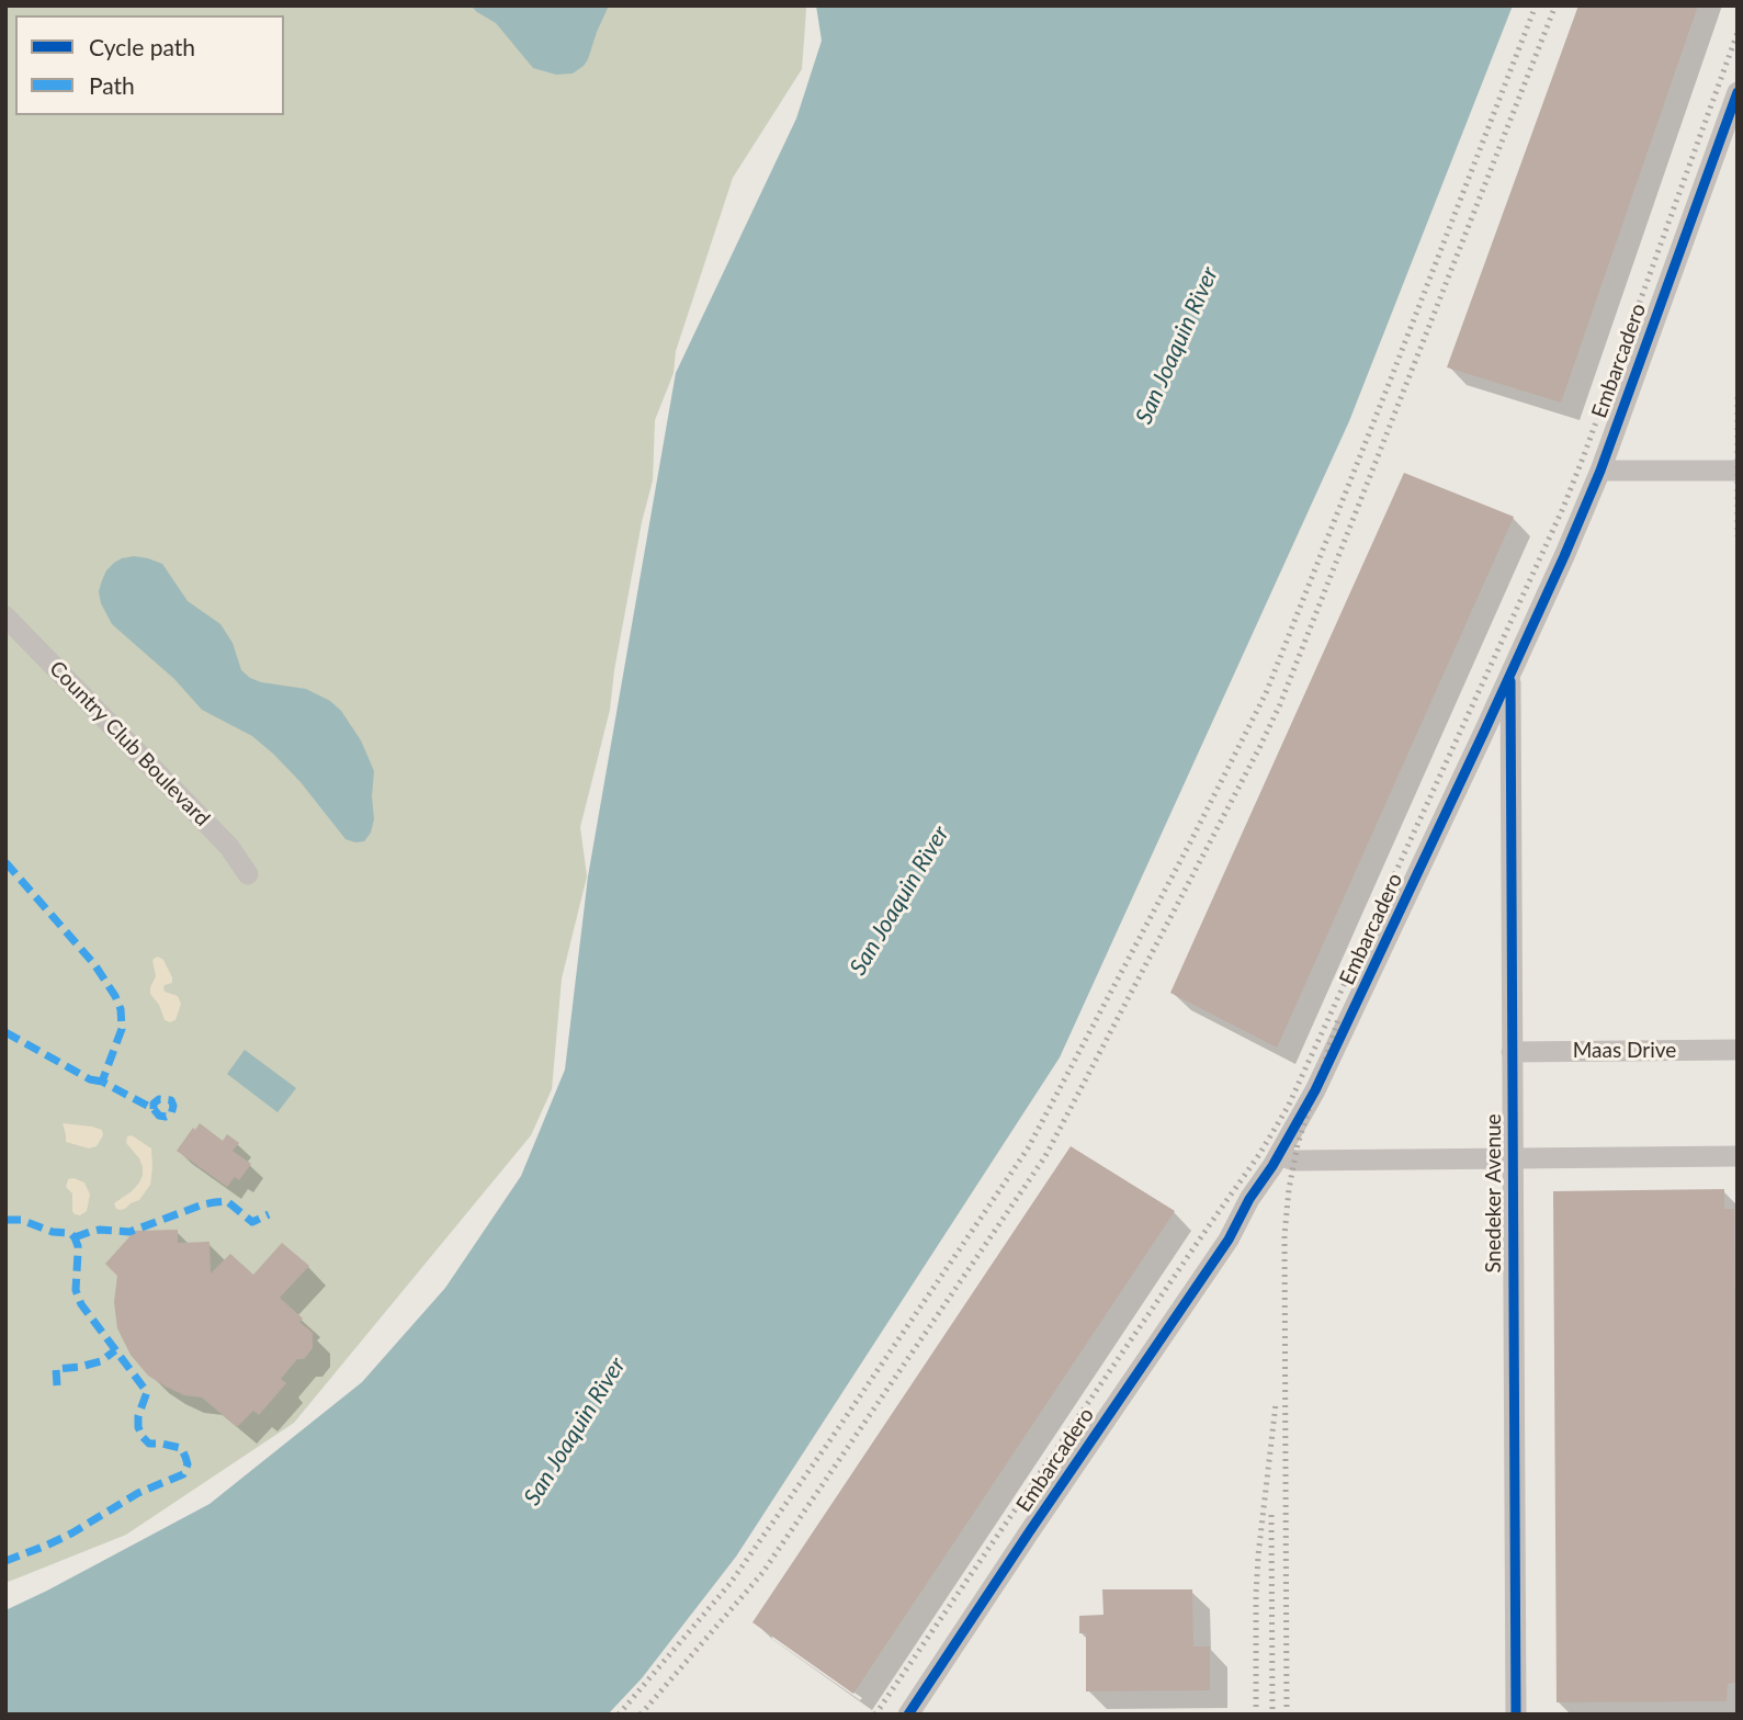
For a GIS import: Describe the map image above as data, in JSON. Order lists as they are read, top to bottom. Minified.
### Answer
{"streets":{"street":["Embarcadero","Country Club Boulevard","Maas Drive","Snedeker Avenue"]},"crossings":[["Embarcadero","Snedeker Avenue"],["Maas Drive","Snedeker Avenue"]],"water":["San Joaquin River"],"legend":["Cycle path","Path"]}
